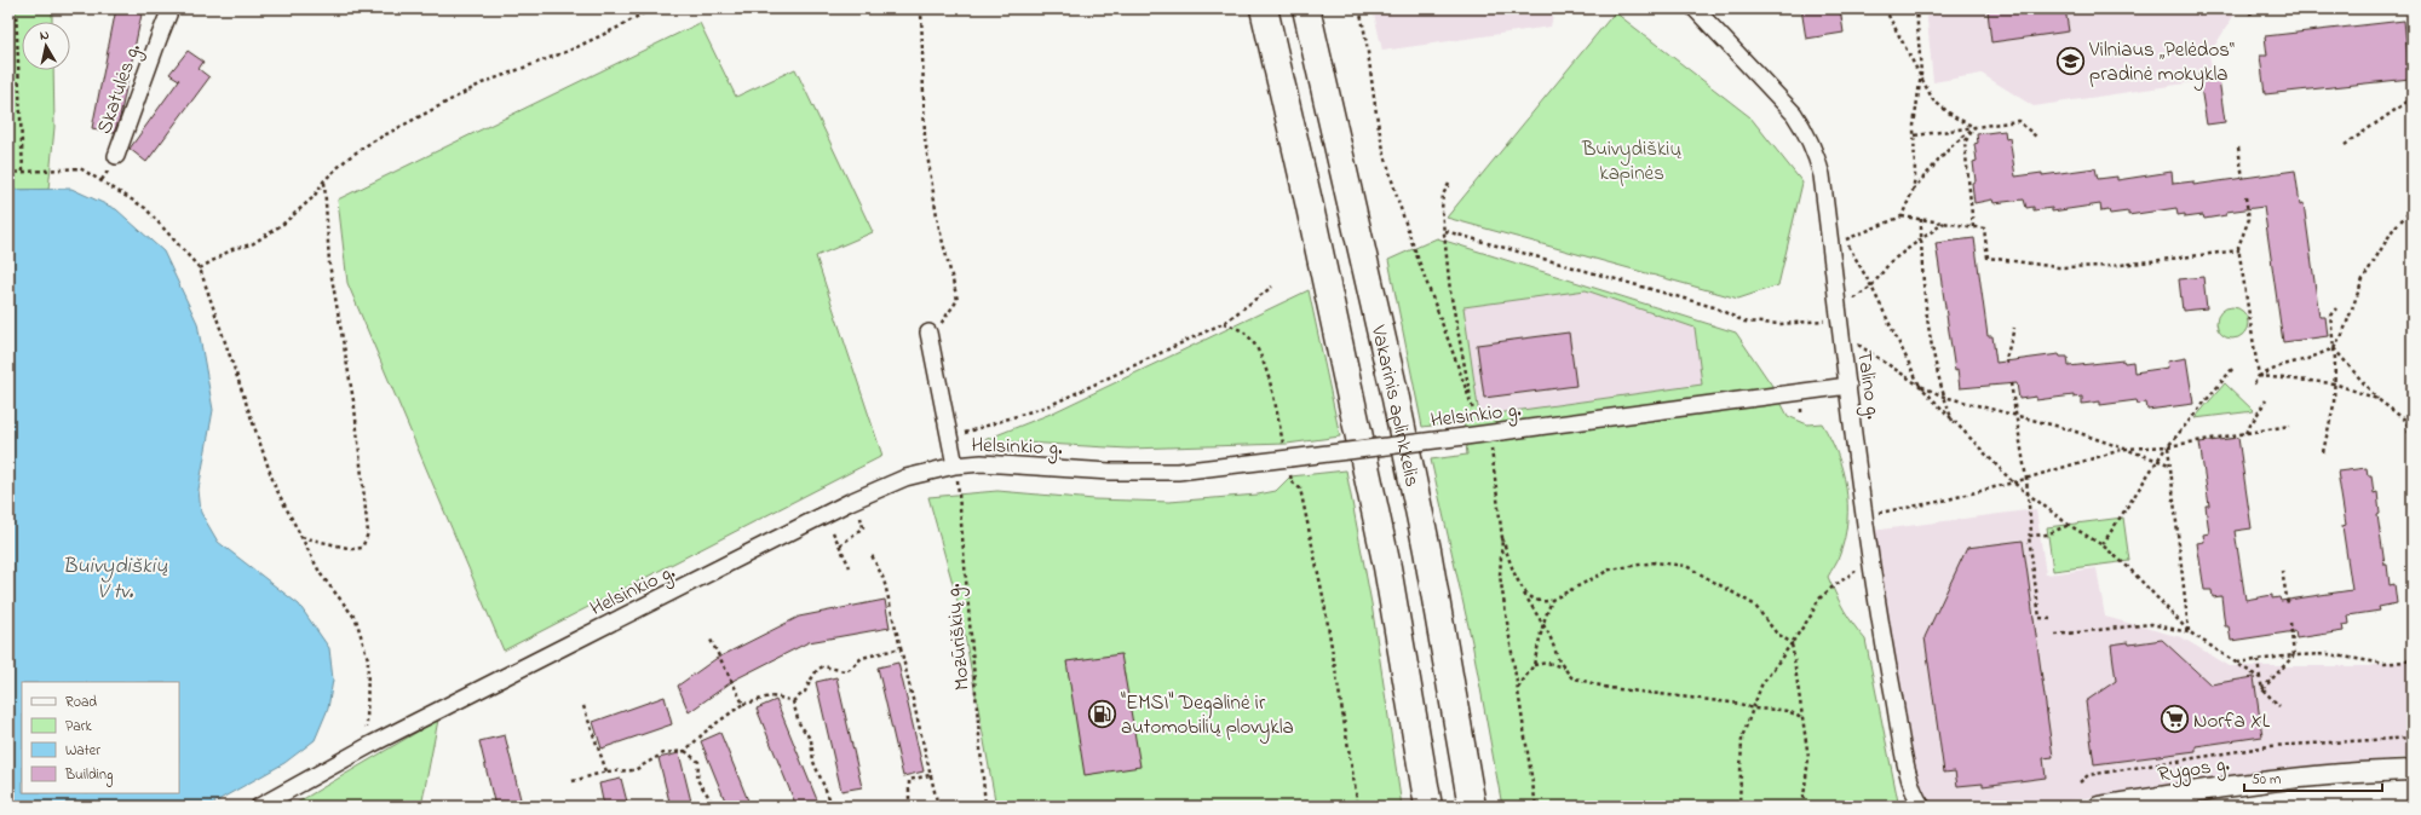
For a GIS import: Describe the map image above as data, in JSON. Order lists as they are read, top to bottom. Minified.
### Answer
{"streets":{"highway":["Vakarinis aplinkkelis"],"street":["Skatulės g.","Talino g.","Helsinkio g.","Rygos g."],"path":["Mozūriškių g."]},"crossings":[["Talino g.","Helsinkio g."],["Helsinkio g.","Mozūriškių g."]],"water":["Buivydiškių V tv."],"parks":["Buivydiškių kapinės"],"places":{"school or university":["Vilniaus „Pelėdos“ pradinė mokykla"],"fuel station":["\"EMSI\" Degalinė ir automobilių plovykla"],"supermarket":["Norfa XL"]},"legend":["Road","Park","Water","Building"],"scale_bar":"50 m","north":"top"}
